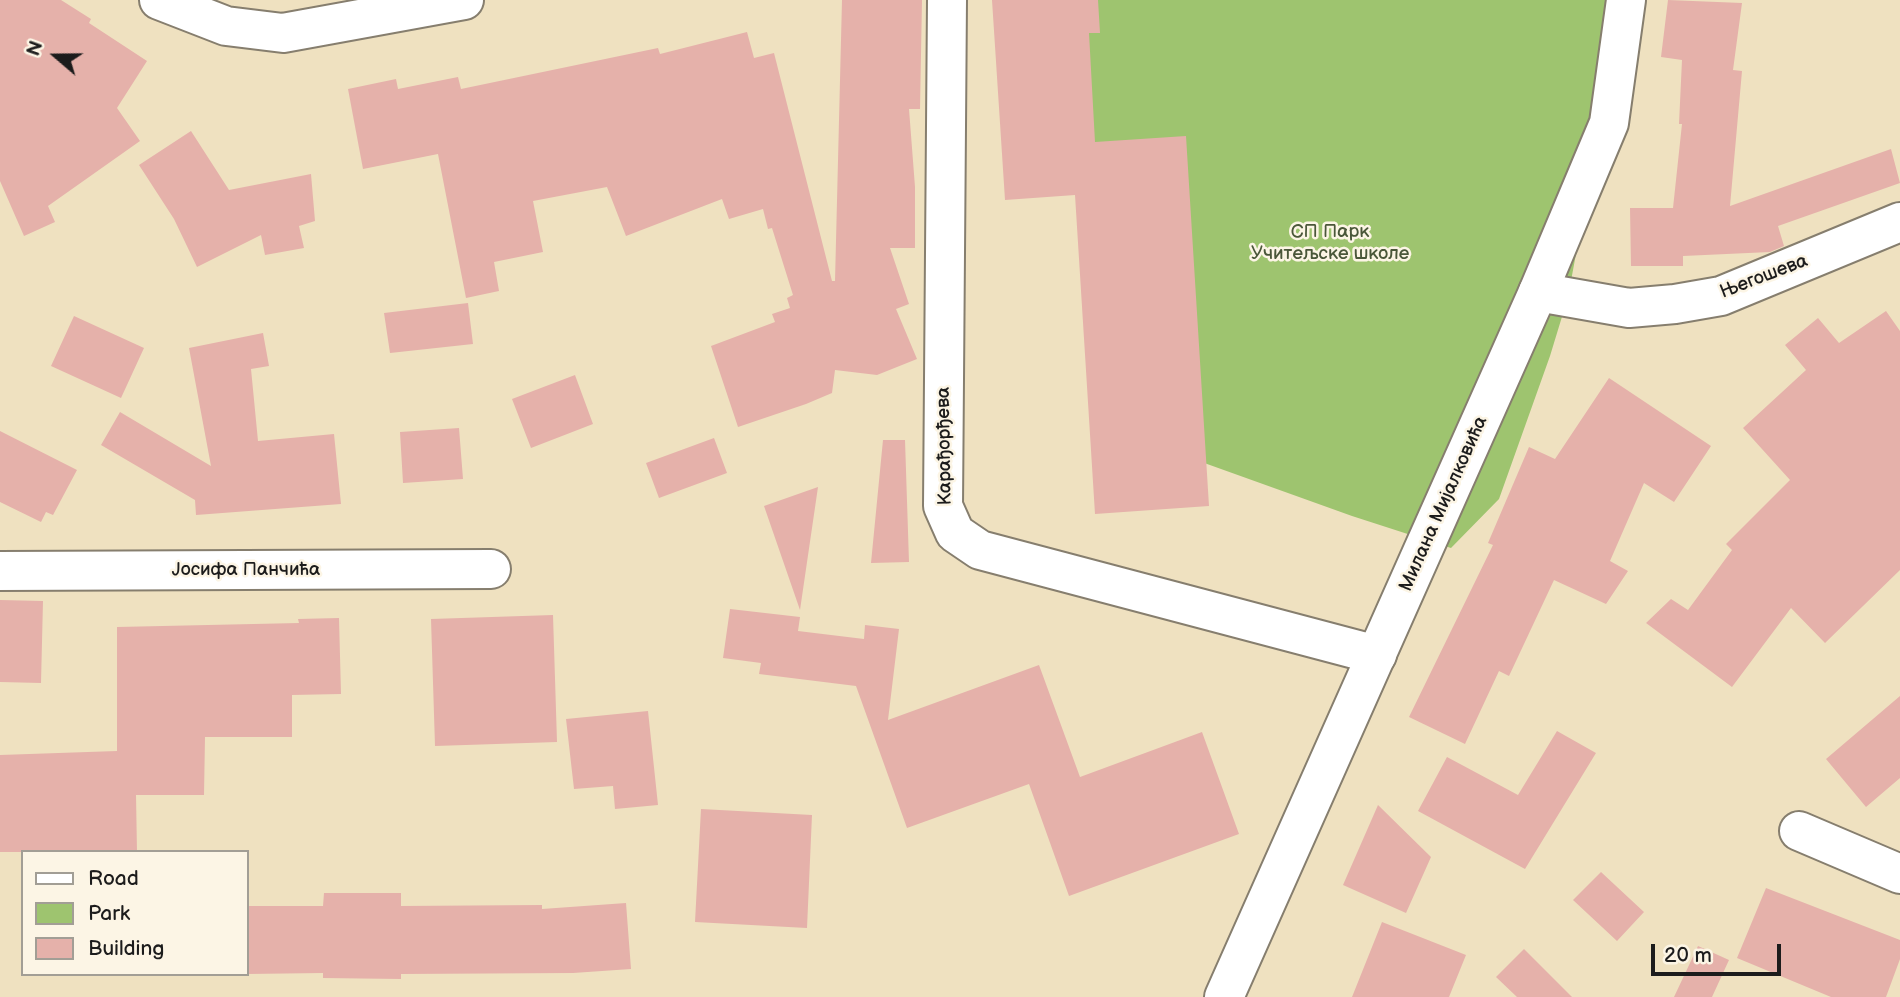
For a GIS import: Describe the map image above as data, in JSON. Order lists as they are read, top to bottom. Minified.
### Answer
{"streets":{"street":["Његошева","Карађорђева","Милана Мијалковића","Јосифа Панчића"]},"crossings":[["Његошева","Милана Мијалковића"],["Карађорђева","Милана Мијалковића"]],"parks":["СП Парк Учитељске школе"],"legend":["Road","Park","Building"],"scale_bar":"20 m","north":"left"}
